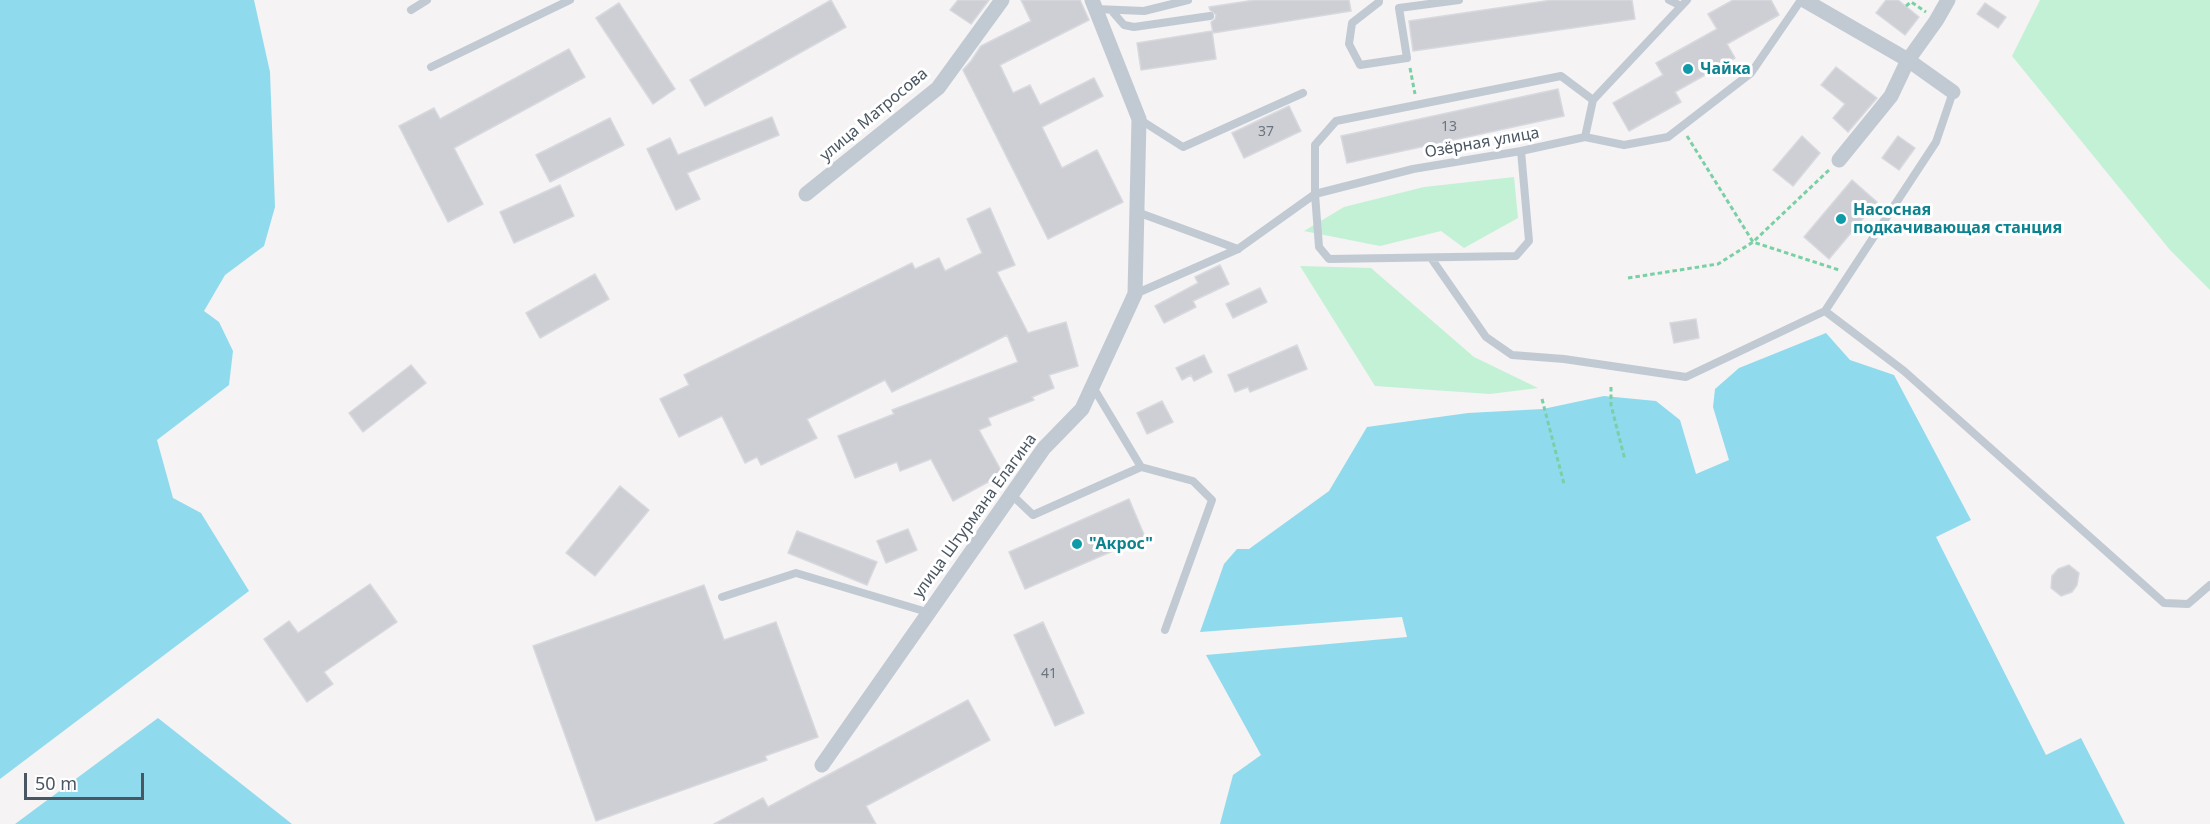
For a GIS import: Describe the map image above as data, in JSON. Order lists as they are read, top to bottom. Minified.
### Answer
{"streets":{"street":["улица Матросова","улица Штурмана Елагина"],"lane":["Озёрная улица"]},"crossings":[["Озёрная улица","улица Штурмана Елагина"]],"places":["Чайка","Насосная подкачивающая станция","\"Акрос\""],"house_numbers":["13","37","41"],"scale_bar":"50 m"}
